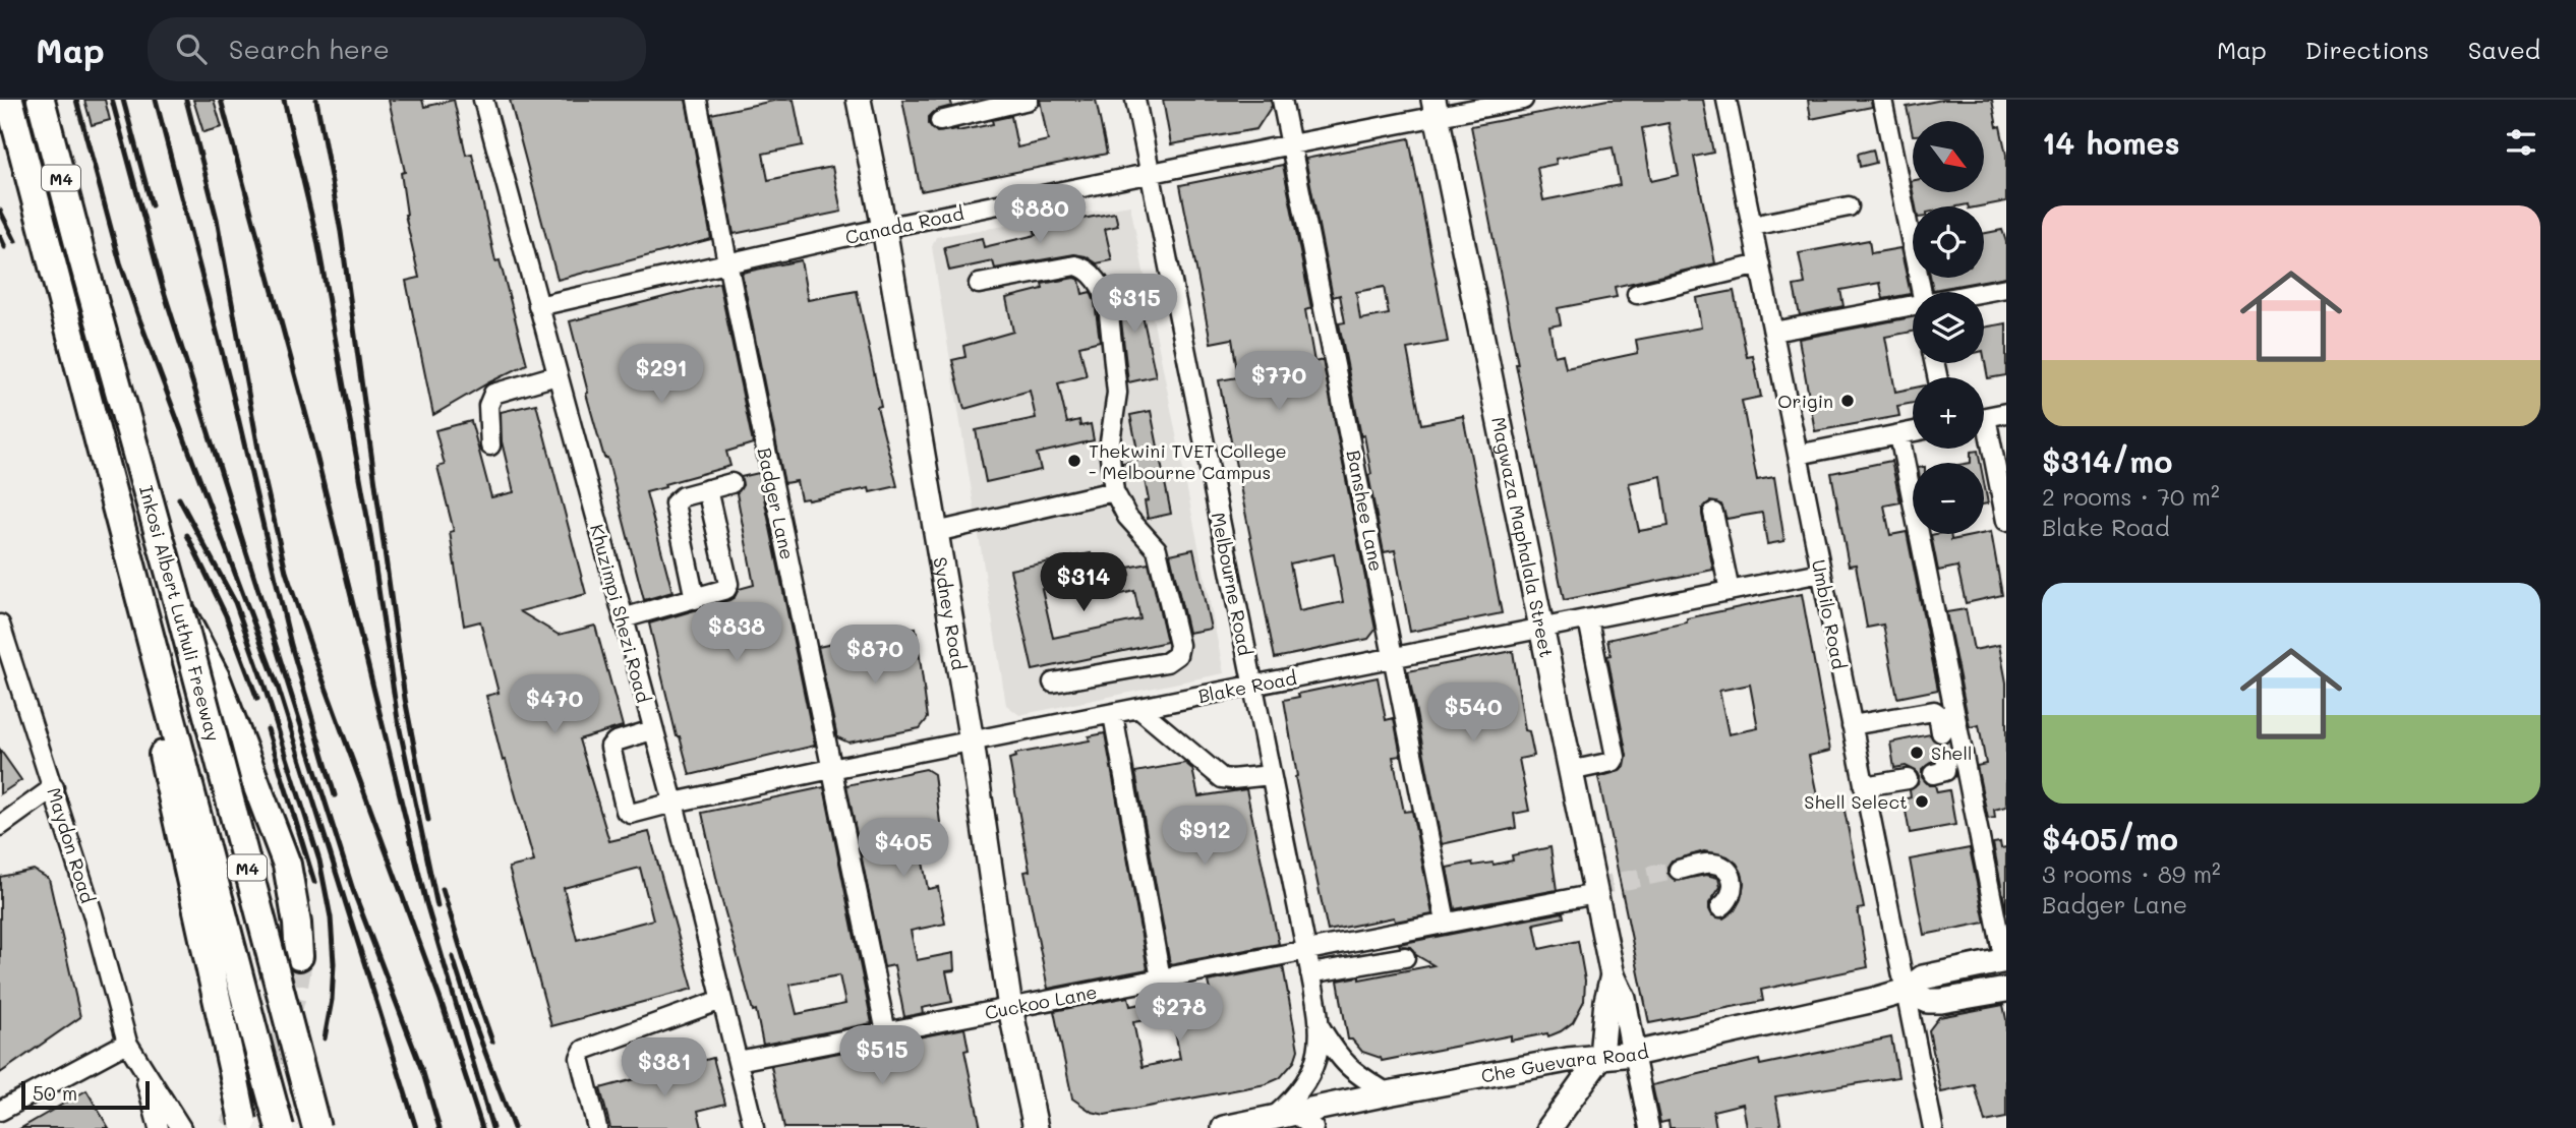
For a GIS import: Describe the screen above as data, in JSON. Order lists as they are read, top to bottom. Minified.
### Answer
{"streets":{"highway":["M4","Inkosi Albert Luthuli Freeway"],"main road":["Magwaza Maphalala Street","Sydney Road","Che Guevara Road"],"street":["Canada Road","Badger Lane","Banshee Lane","Melbourne Road","Khuzimpi Shezi Road","Umbilo Road","Blake Road","Maydon Road","Cuckoo Lane"]},"crossings":[["Canada Road","Badger Lane"],["Canada Road","Banshee Lane"],["Canada Road","Magwaza Maphalala Street"],["Canada Road","Melbourne Road"],["Canada Road","Khuzimpi Shezi Road"],["Canada Road","Sydney Road"],["Badger Lane","Blake Road"],["Badger Lane","Cuckoo Lane"],["Banshee Lane","Blake Road"],["Banshee Lane","Cuckoo Lane"],["Magwaza Maphalala Street","Blake Road"],["Magwaza Maphalala Street","Cuckoo Lane"],["Magwaza Maphalala Street","Che Guevara Road"],["Melbourne Road","Blake Road"],["Melbourne Road","Cuckoo Lane"],["Melbourne Road","Che Guevara Road"],["Khuzimpi Shezi Road","Blake Road"],["Khuzimpi Shezi Road","Cuckoo Lane"],["Sydney Road","Blake Road"],["Sydney Road","Cuckoo Lane"],["Umbilo Road","Blake Road"],["Umbilo Road","Che Guevara Road"]],"places":["Origin","Thekwini TVET College - Melbourne Campus","Shell","Shell Select"],"scale_bar":"50 m","north":"bottom right","page":{"header":"Map","search":"Search here","nav":["Map","Directions","Saved"],"heading":"14 homes","map_buttons":["+","−"],"price":["$880","$315","$291","$770","$314","$838","$870","$470","$540","$912","$405","$278","$515","$381"],"list":[{"name":"$314/mo","note":"2 rooms · 70 m² · Blake Road"},{"name":"$405/mo","note":"3 rooms · 89 m² · Badger Lane"}],"scale":"50 m"}}
